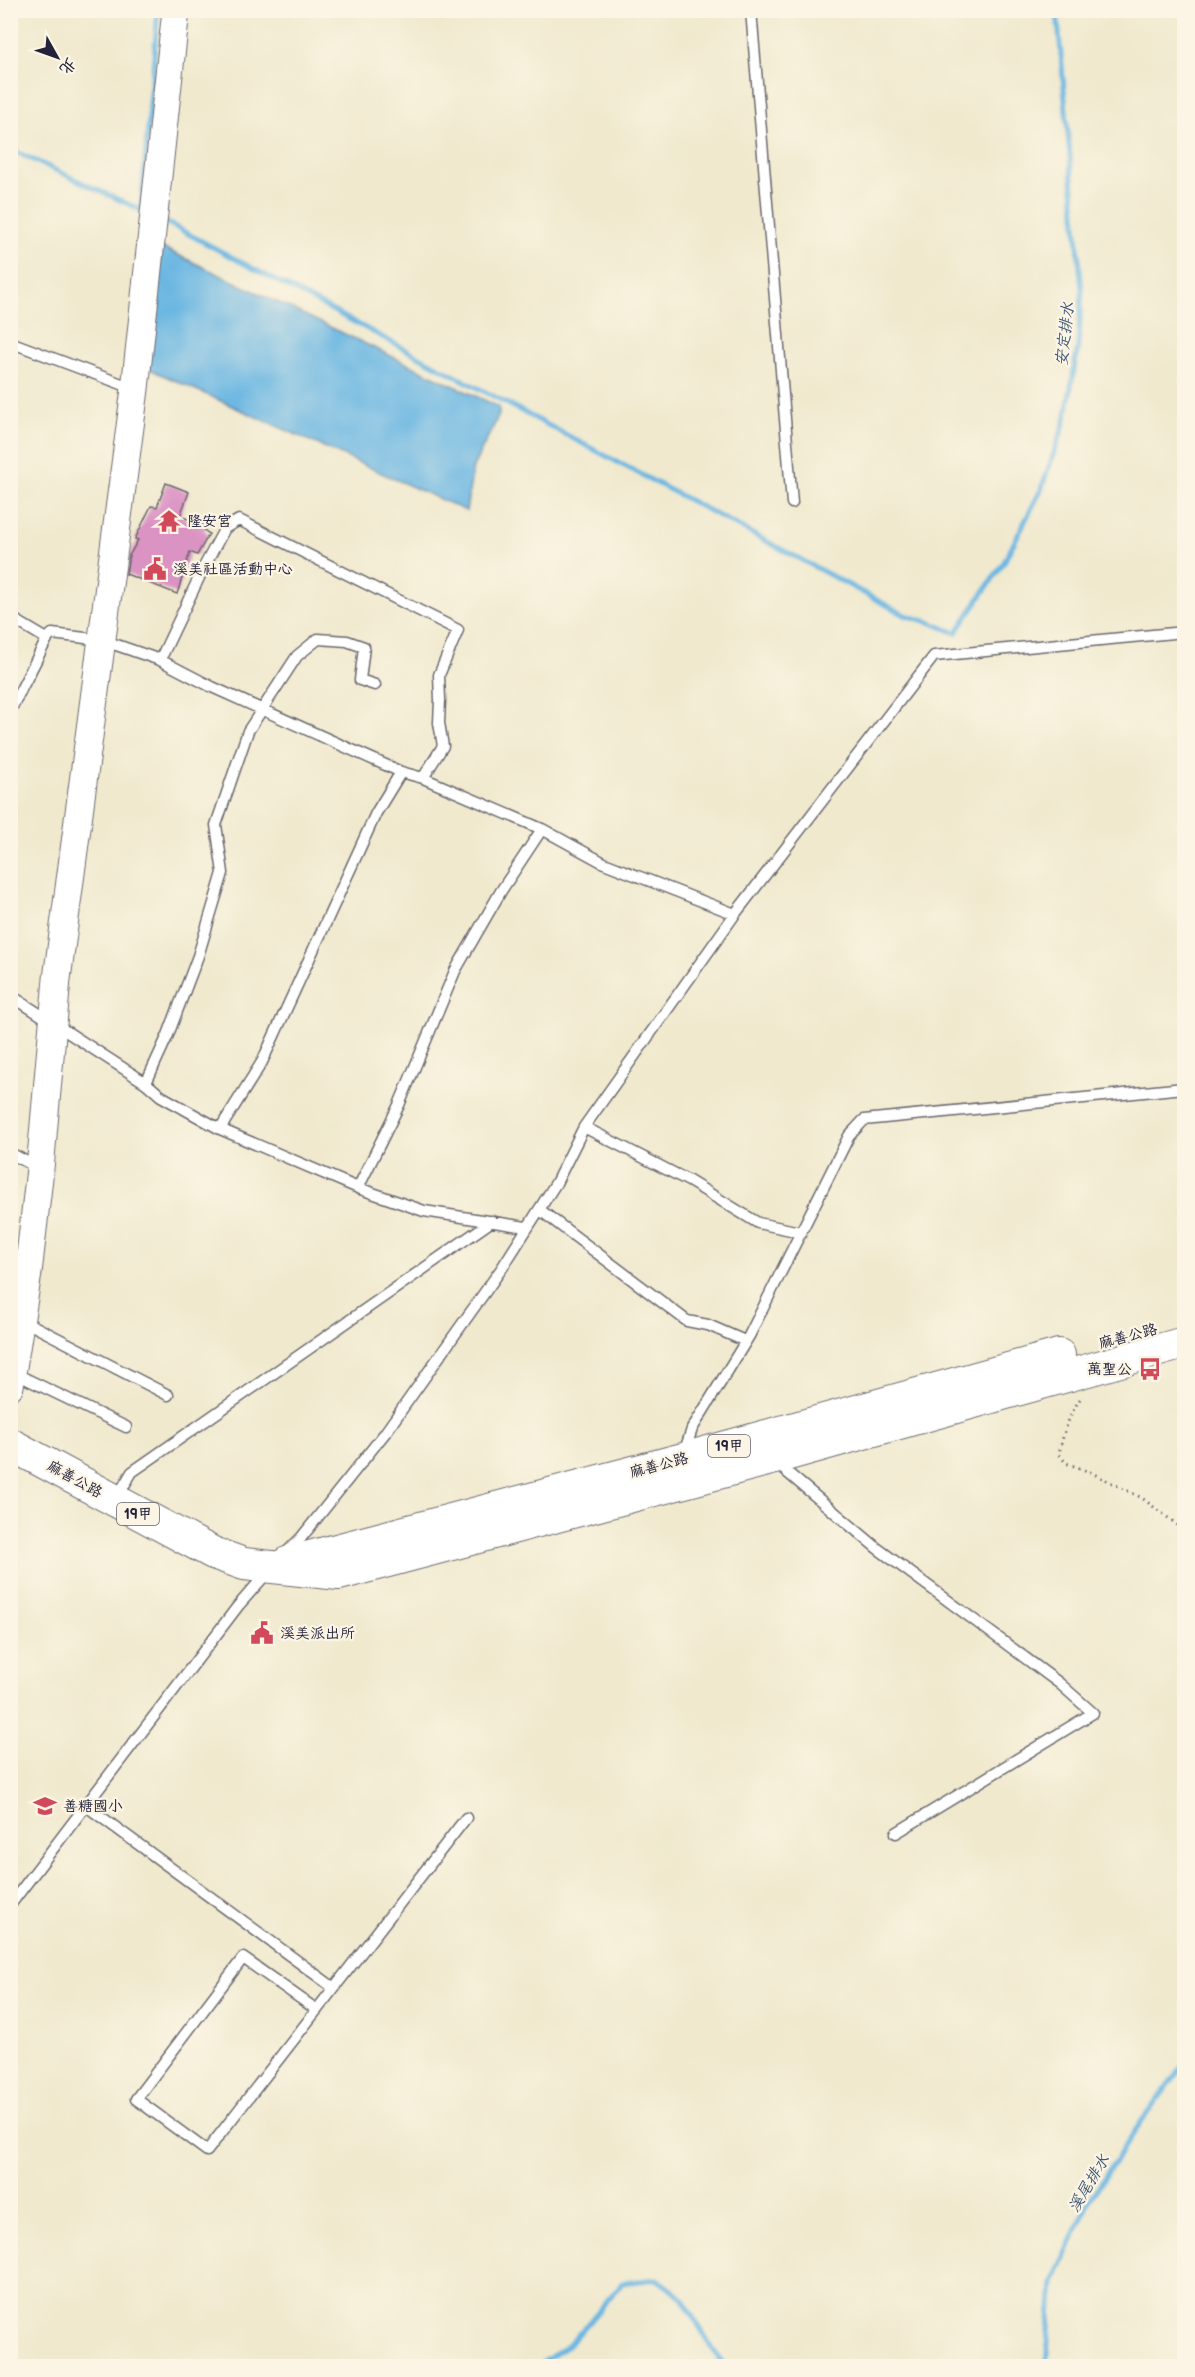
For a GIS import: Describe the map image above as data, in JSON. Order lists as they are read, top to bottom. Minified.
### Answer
{"streets":{"main road":["麻善公路","19甲"]},"water":["安定排水","溪尾排水"],"places":{"temple":["隆安宮"],"public building":["溪美社區活動中心","溪美派出所"],"bus stop":["萬聖公"],"school or university":["善糖國小"]},"north":"bottom right"}
